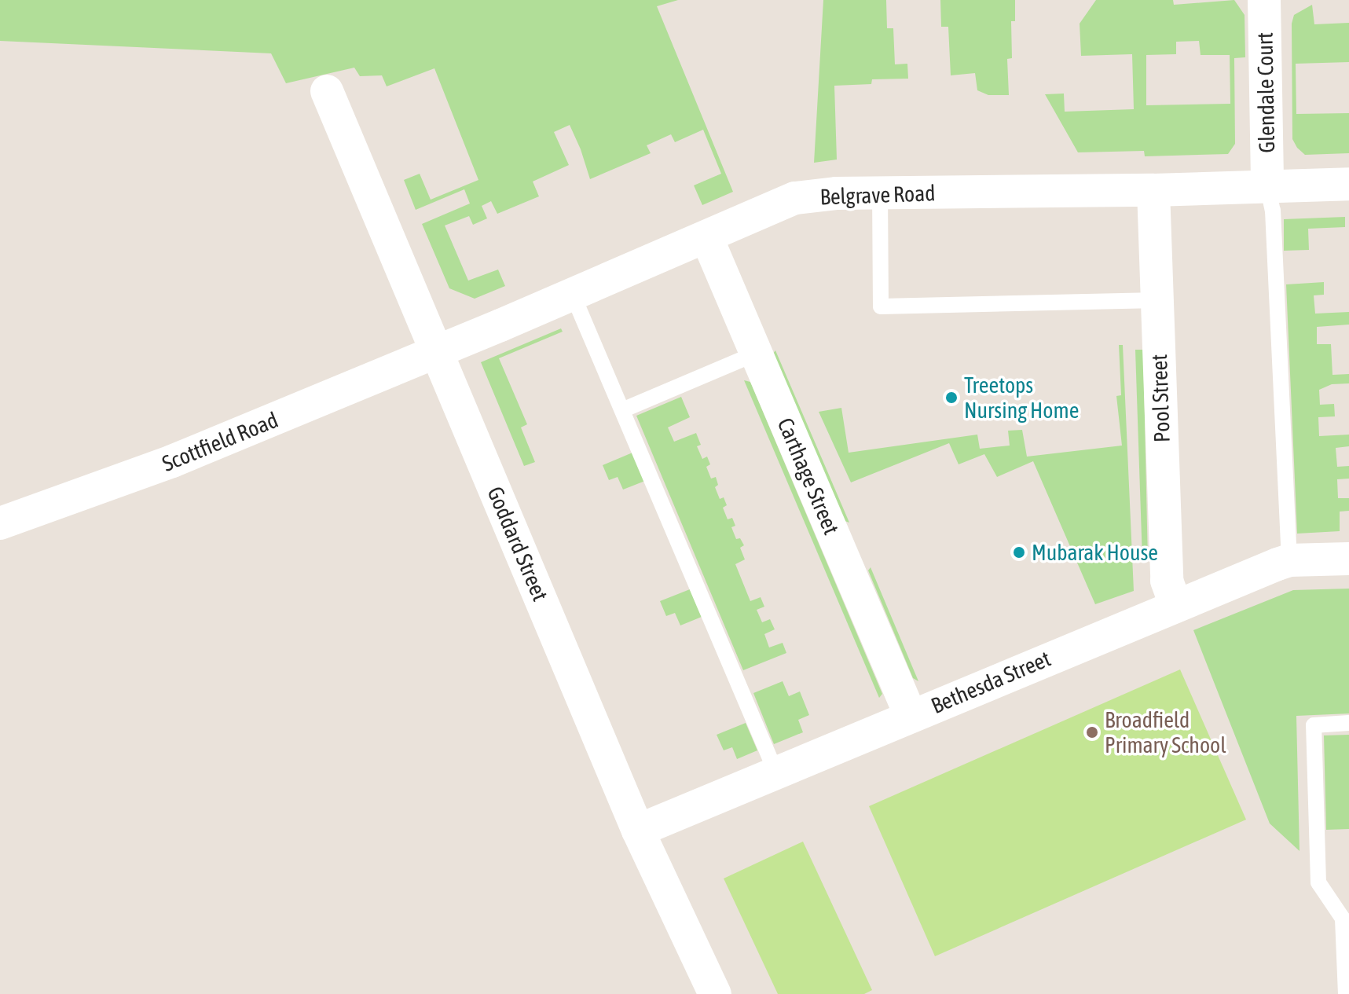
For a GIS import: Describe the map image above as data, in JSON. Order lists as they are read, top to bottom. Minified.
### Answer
{"streets":{"street":["Glendale Court","Belgrave Road","Pool Street","Scottfield Road","Carthage Street","Goddard Street","Bethesda Street"]},"crossings":[["Glendale Court","Belgrave Road"],["Belgrave Road","Pool Street"],["Belgrave Road","Scottfield Road"],["Belgrave Road","Carthage Street"],["Belgrave Road","Goddard Street"],["Pool Street","Bethesda Street"],["Scottfield Road","Goddard Street"],["Carthage Street","Bethesda Street"],["Goddard Street","Bethesda Street"]],"places":["Treetops Nursing Home","Mubarak House","Broadfield Primary School"]}
